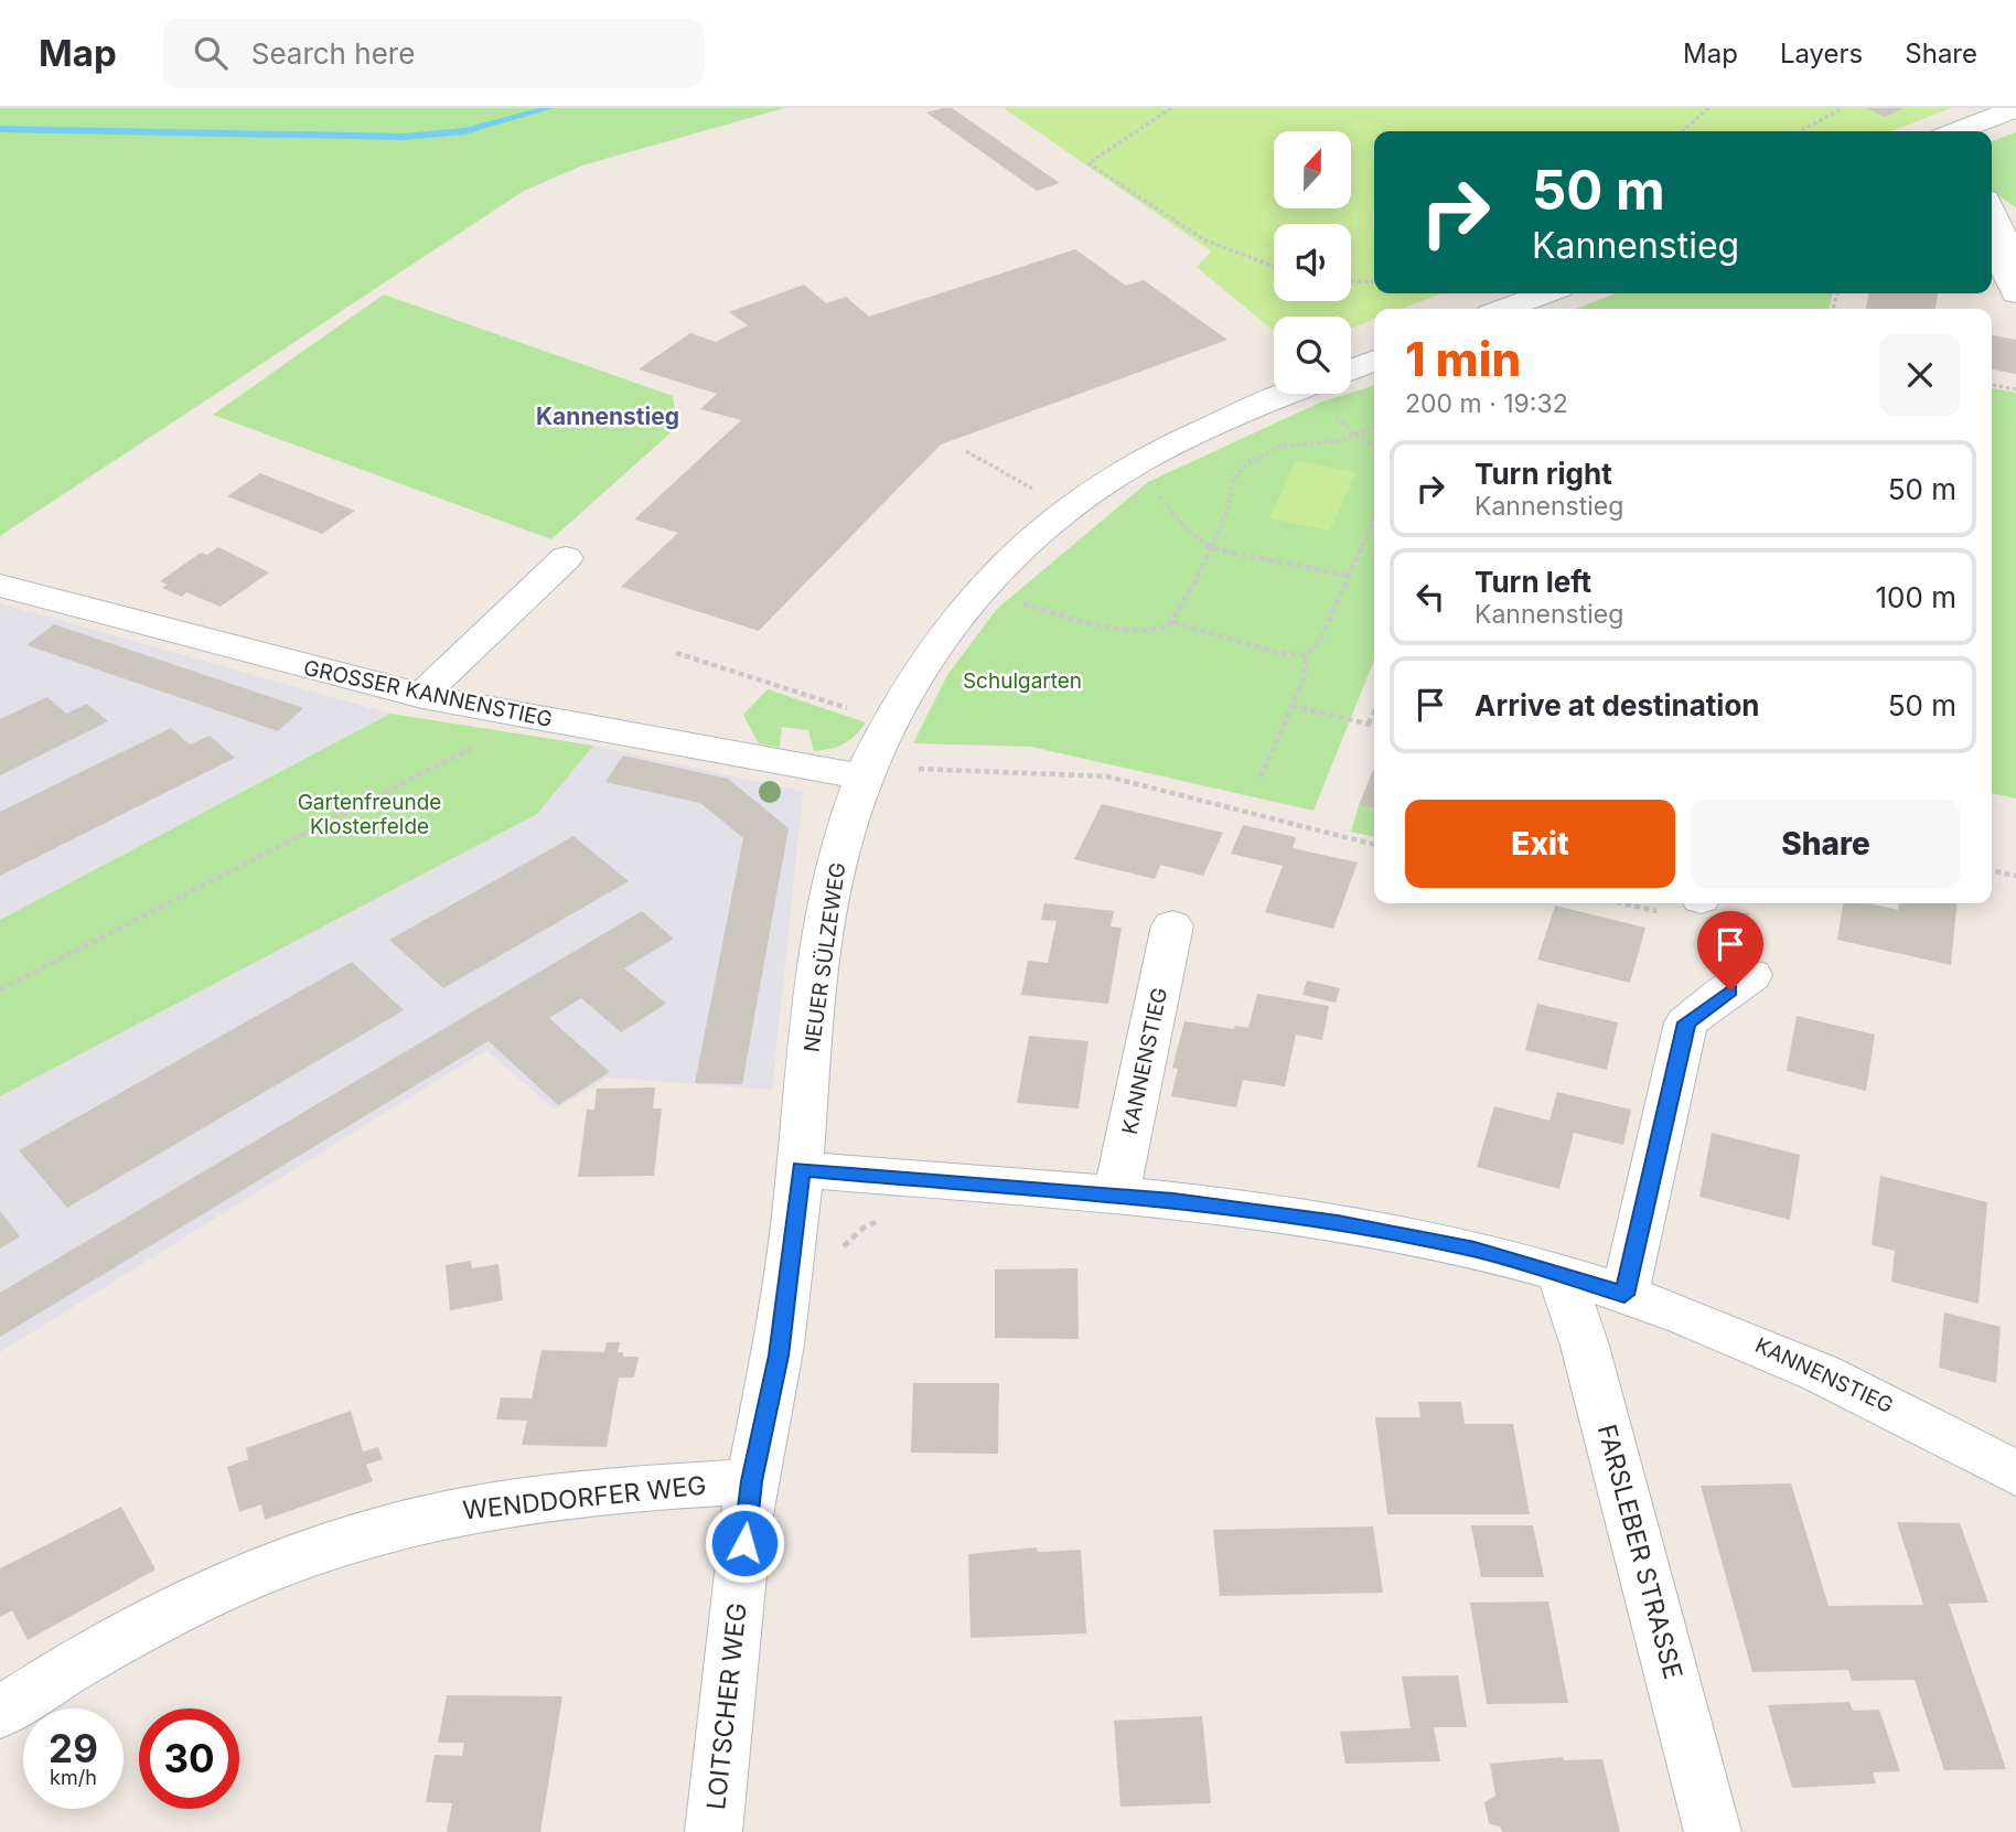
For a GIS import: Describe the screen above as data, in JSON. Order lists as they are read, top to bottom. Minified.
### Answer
{"streets":{"street":["GROSSER KANNENSTIEG","NEUER SÜLZEWEG","KANNENSTIEG","WENDDORFER WEG","FARSLEBER STRASSE","LOITSCHER WEG"]},"crossings":[["GROSSER KANNENSTIEG","NEUER SÜLZEWEG"],["NEUER SÜLZEWEG","KANNENSTIEG"],["NEUER SÜLZEWEG","LOITSCHER WEG"],["KANNENSTIEG","FARSLEBER STRASSE"],["KANNENSTIEG","LOITSCHER WEG"],["WENDDORFER WEG","LOITSCHER WEG"]],"districts":["Kannenstieg"],"parks":["Schulgarten","Gartenfreunde Klosterfelde"],"north":"top","page":{"header":"Map","search":"Search here","nav":["Map","Layers","Share"],"turn":["50 m","Kannenstieg"],"heading":["1 min","200 m · 19:32"],"list":[{"name":"Turn right","note":"Kannenstieg","value":"50 m"},{"name":"Turn left","note":"Kannenstieg","value":"100 m"},{"name":"Arrive at destination","value":"50 m"}],"buttons":["Exit","Share"],"speed":"29 km/h","limit":"30"}}
